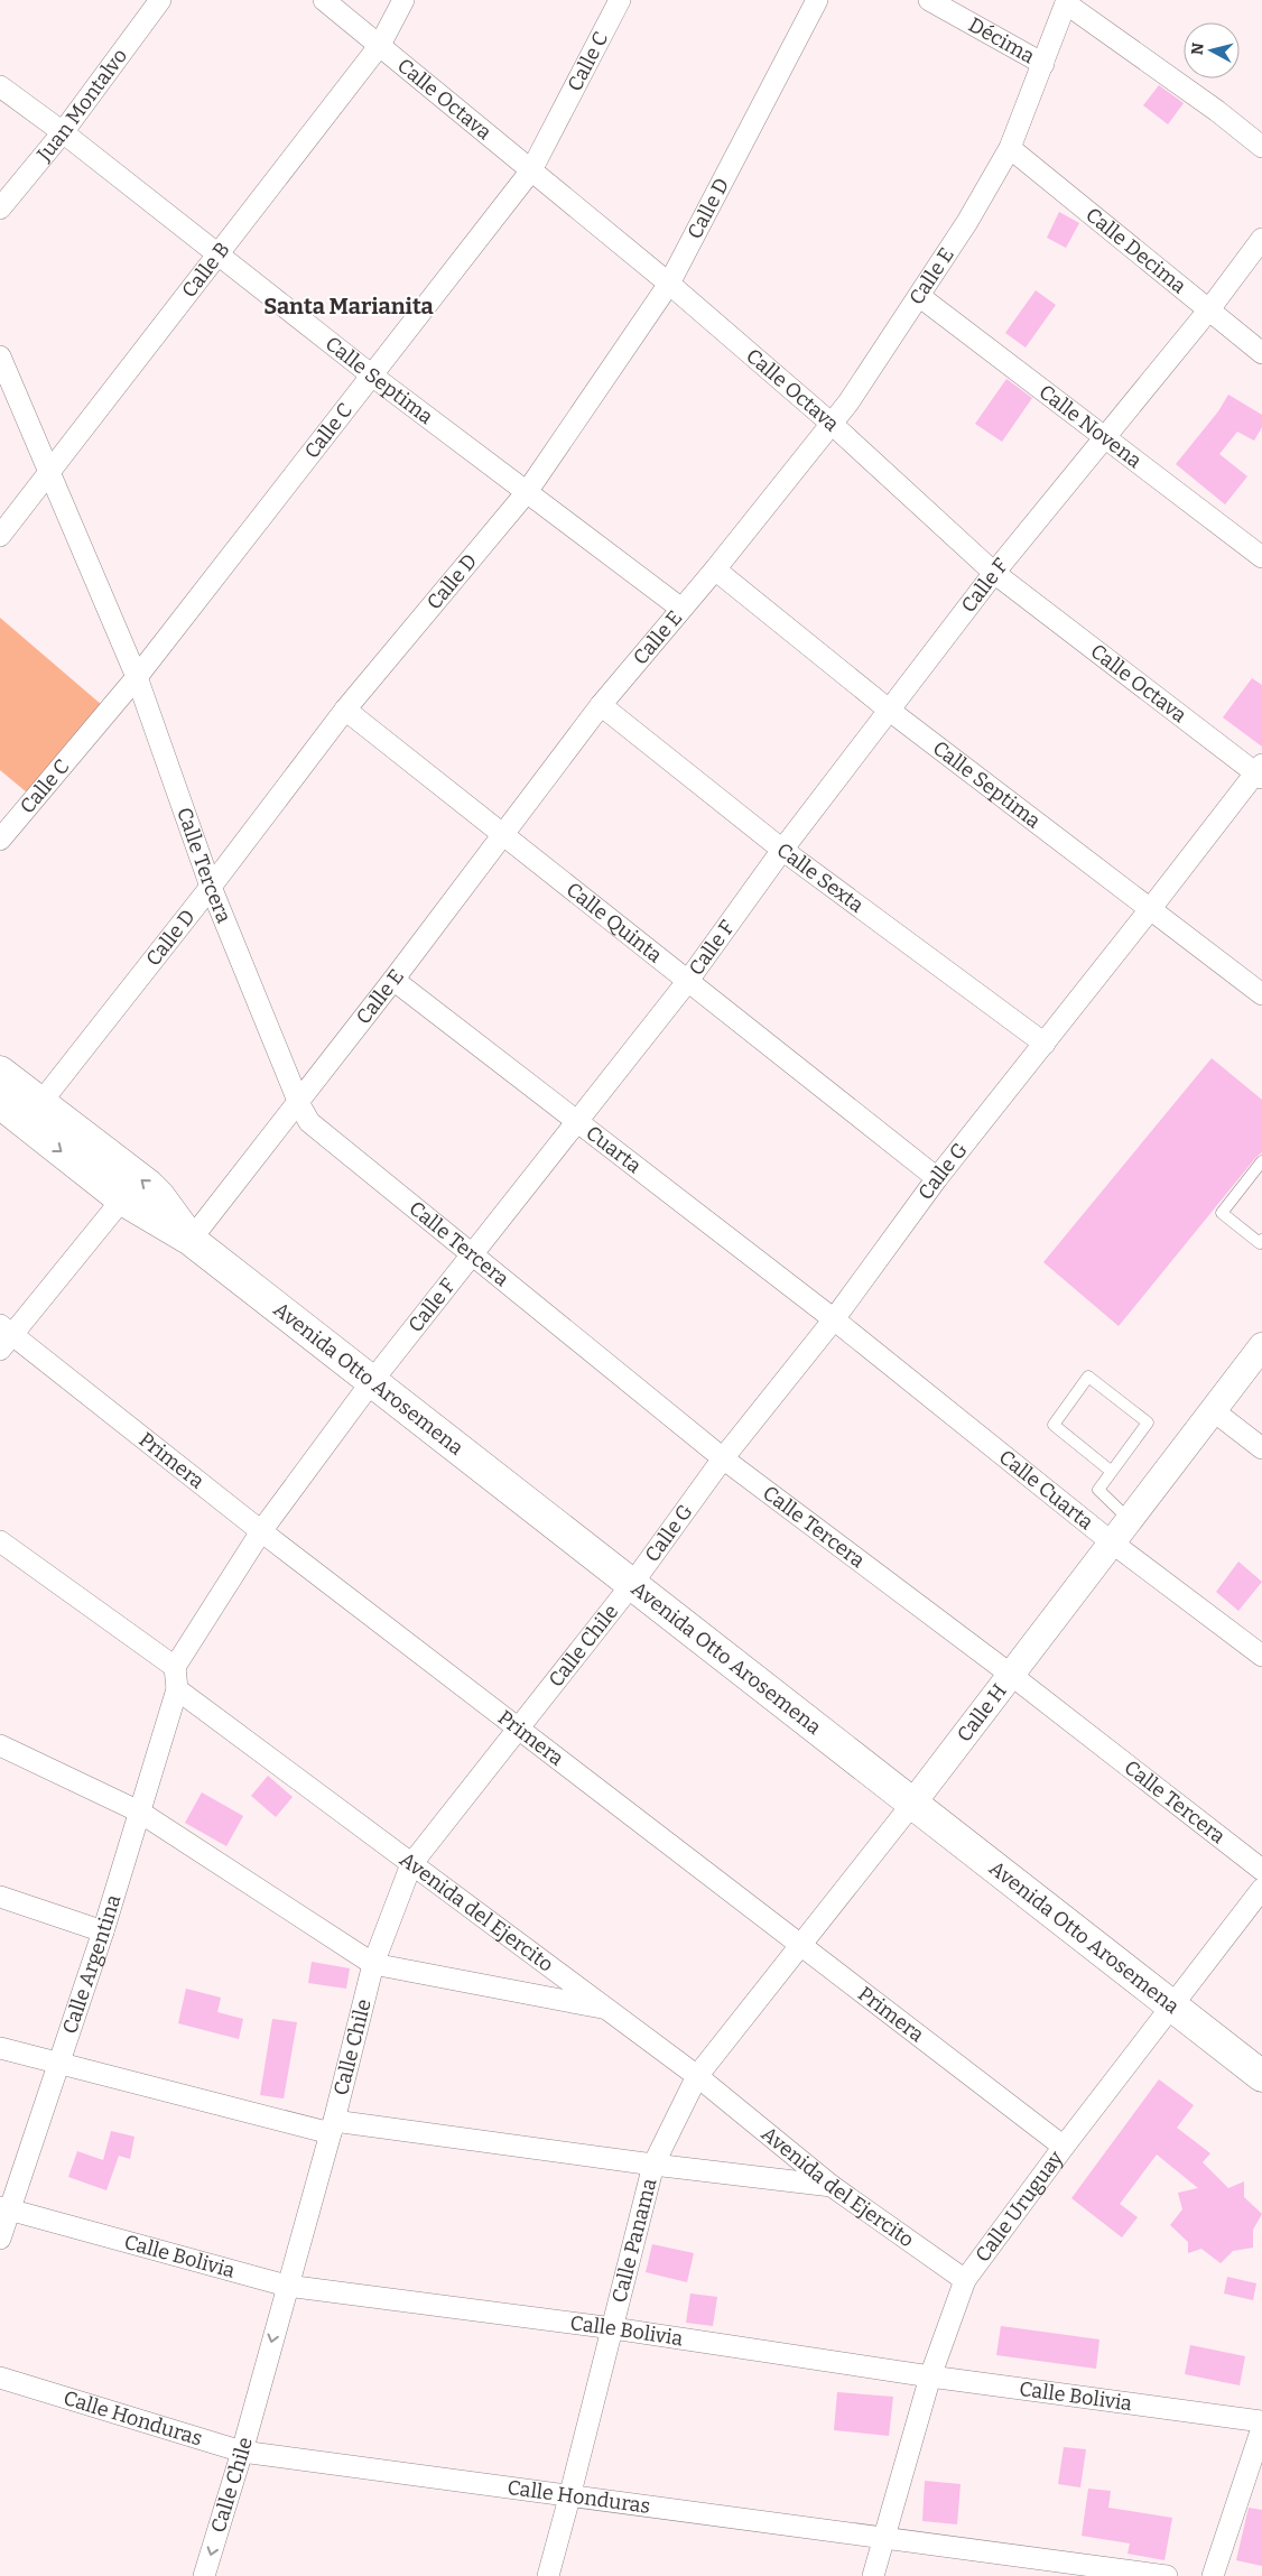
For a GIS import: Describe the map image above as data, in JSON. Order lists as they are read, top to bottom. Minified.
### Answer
{"streets":{"main road":["Avenida Otto Arosemena"],"street":["Décima","Calle C","Calle Octava","Juan Montalvo","Calle D","Calle Decima","Calle B","Calle E","Calle Septima","Calle Novena","Calle F","Calle Tercera","Calle Sexta","Calle Quinta","Cuarta","Calle G","Primera","Calle Cuarta","Calle Chile","Calle H","Avenida del Ejercito","Calle Argentina","Calle Uruguay","Calle Panama","Calle Bolivia","Calle Honduras"]},"crossings":[["Décima","Calle E"],["Calle C","Calle Octava"],["Calle C","Calle Septima"],["Calle C","Calle Tercera"],["Calle Octava","Calle D"],["Calle Octava","Calle B"],["Calle Octava","Calle E"],["Calle Octava","Calle F"],["Calle Octava","Calle G"],["Juan Montalvo","Calle Septima"],["Calle D","Calle Septima"],["Calle D","Calle Tercera"],["Calle D","Calle Quinta"],["Calle D","Avenida Otto Arosemena"],["Calle Decima","Calle E"],["Calle Decima","Calle F"],["Calle B","Calle Septima"],["Calle B","Calle Tercera"],["Calle E","Calle Septima"],["Calle E","Calle Novena"],["Calle E","Calle Tercera"],["Calle E","Calle Sexta"],["Calle E","Calle Quinta"],["Calle E","Cuarta"],["Calle E","Avenida Otto Arosemena"],["Calle Septima","Calle F"],["Calle Septima","Calle G"],["Calle Novena","Calle F"],["Calle F","Calle Tercera"],["Calle F","Calle Sexta"],["Calle F","Calle Quinta"],["Calle F","Cuarta"],["Calle F","Avenida Otto Arosemena"],["Calle F","Primera"],["Calle Tercera","Calle G"],["Calle Tercera","Calle H"],["Calle Sexta","Calle G"],["Calle Quinta","Calle G"],["Cuarta","Calle G"],["Cuarta","Calle Cuarta"],["Calle G","Avenida Otto Arosemena"],["Calle G","Calle Cuarta"],["Calle G","Calle Chile"],["Avenida Otto Arosemena","Calle Chile"],["Avenida Otto Arosemena","Calle H"],["Avenida Otto Arosemena","Calle Uruguay"],["Primera","Calle Chile"],["Primera","Calle H"],["Primera","Calle Uruguay"],["Calle Cuarta","Calle H"],["Calle Chile","Avenida del Ejercito"],["Calle Chile","Calle Bolivia"],["Calle Chile","Calle Honduras"],["Calle H","Avenida del Ejercito"],["Calle H","Calle Panama"],["Avenida del Ejercito","Calle Argentina"],["Avenida del Ejercito","Calle Uruguay"],["Avenida del Ejercito","Calle Panama"],["Calle Argentina","Calle Bolivia"],["Calle Uruguay","Calle Bolivia"],["Calle Uruguay","Calle Honduras"],["Calle Panama","Calle Bolivia"],["Calle Panama","Calle Honduras"]],"districts":["Santa Marianita"],"north":"left"}
